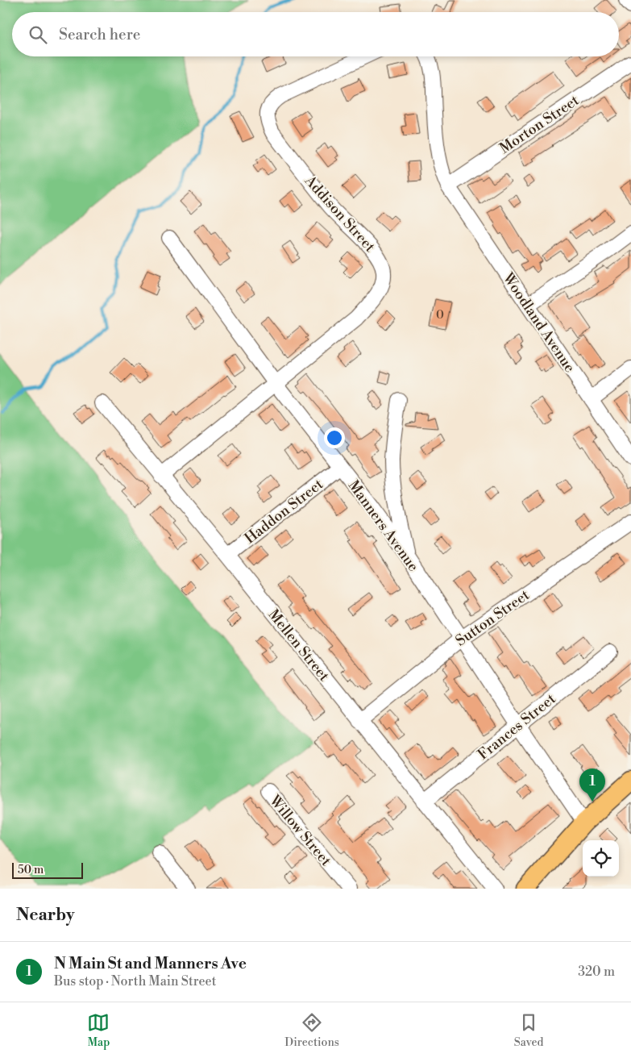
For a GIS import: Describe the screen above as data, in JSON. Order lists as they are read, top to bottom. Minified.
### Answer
{"streets":{"street":["Morton Street","Addison Street","Woodland Avenue","Haddon Street","Manners Avenue","Sutton Street","Mellen Street","Frances Street","Willow Street"]},"crossings":[["Morton Street","Woodland Avenue"],["Addison Street","Manners Avenue"],["Addison Street","Mellen Street"],["Haddon Street","Manners Avenue"],["Haddon Street","Mellen Street"],["Manners Avenue","Sutton Street"],["Manners Avenue","Frances Street"],["Sutton Street","Mellen Street"],["Mellen Street","Frances Street"]],"house_numbers":["0"],"scale_bar":"50 m","page":{"search":"Search here","pins":"1","scale":"50 m","heading":"Nearby","list":[{"mark":"1","name":"N Main St and Manners Ave","note":"Bus stop · North Main Street","value":"320 m"}],"nav":["Map","Directions","Saved"]}}
